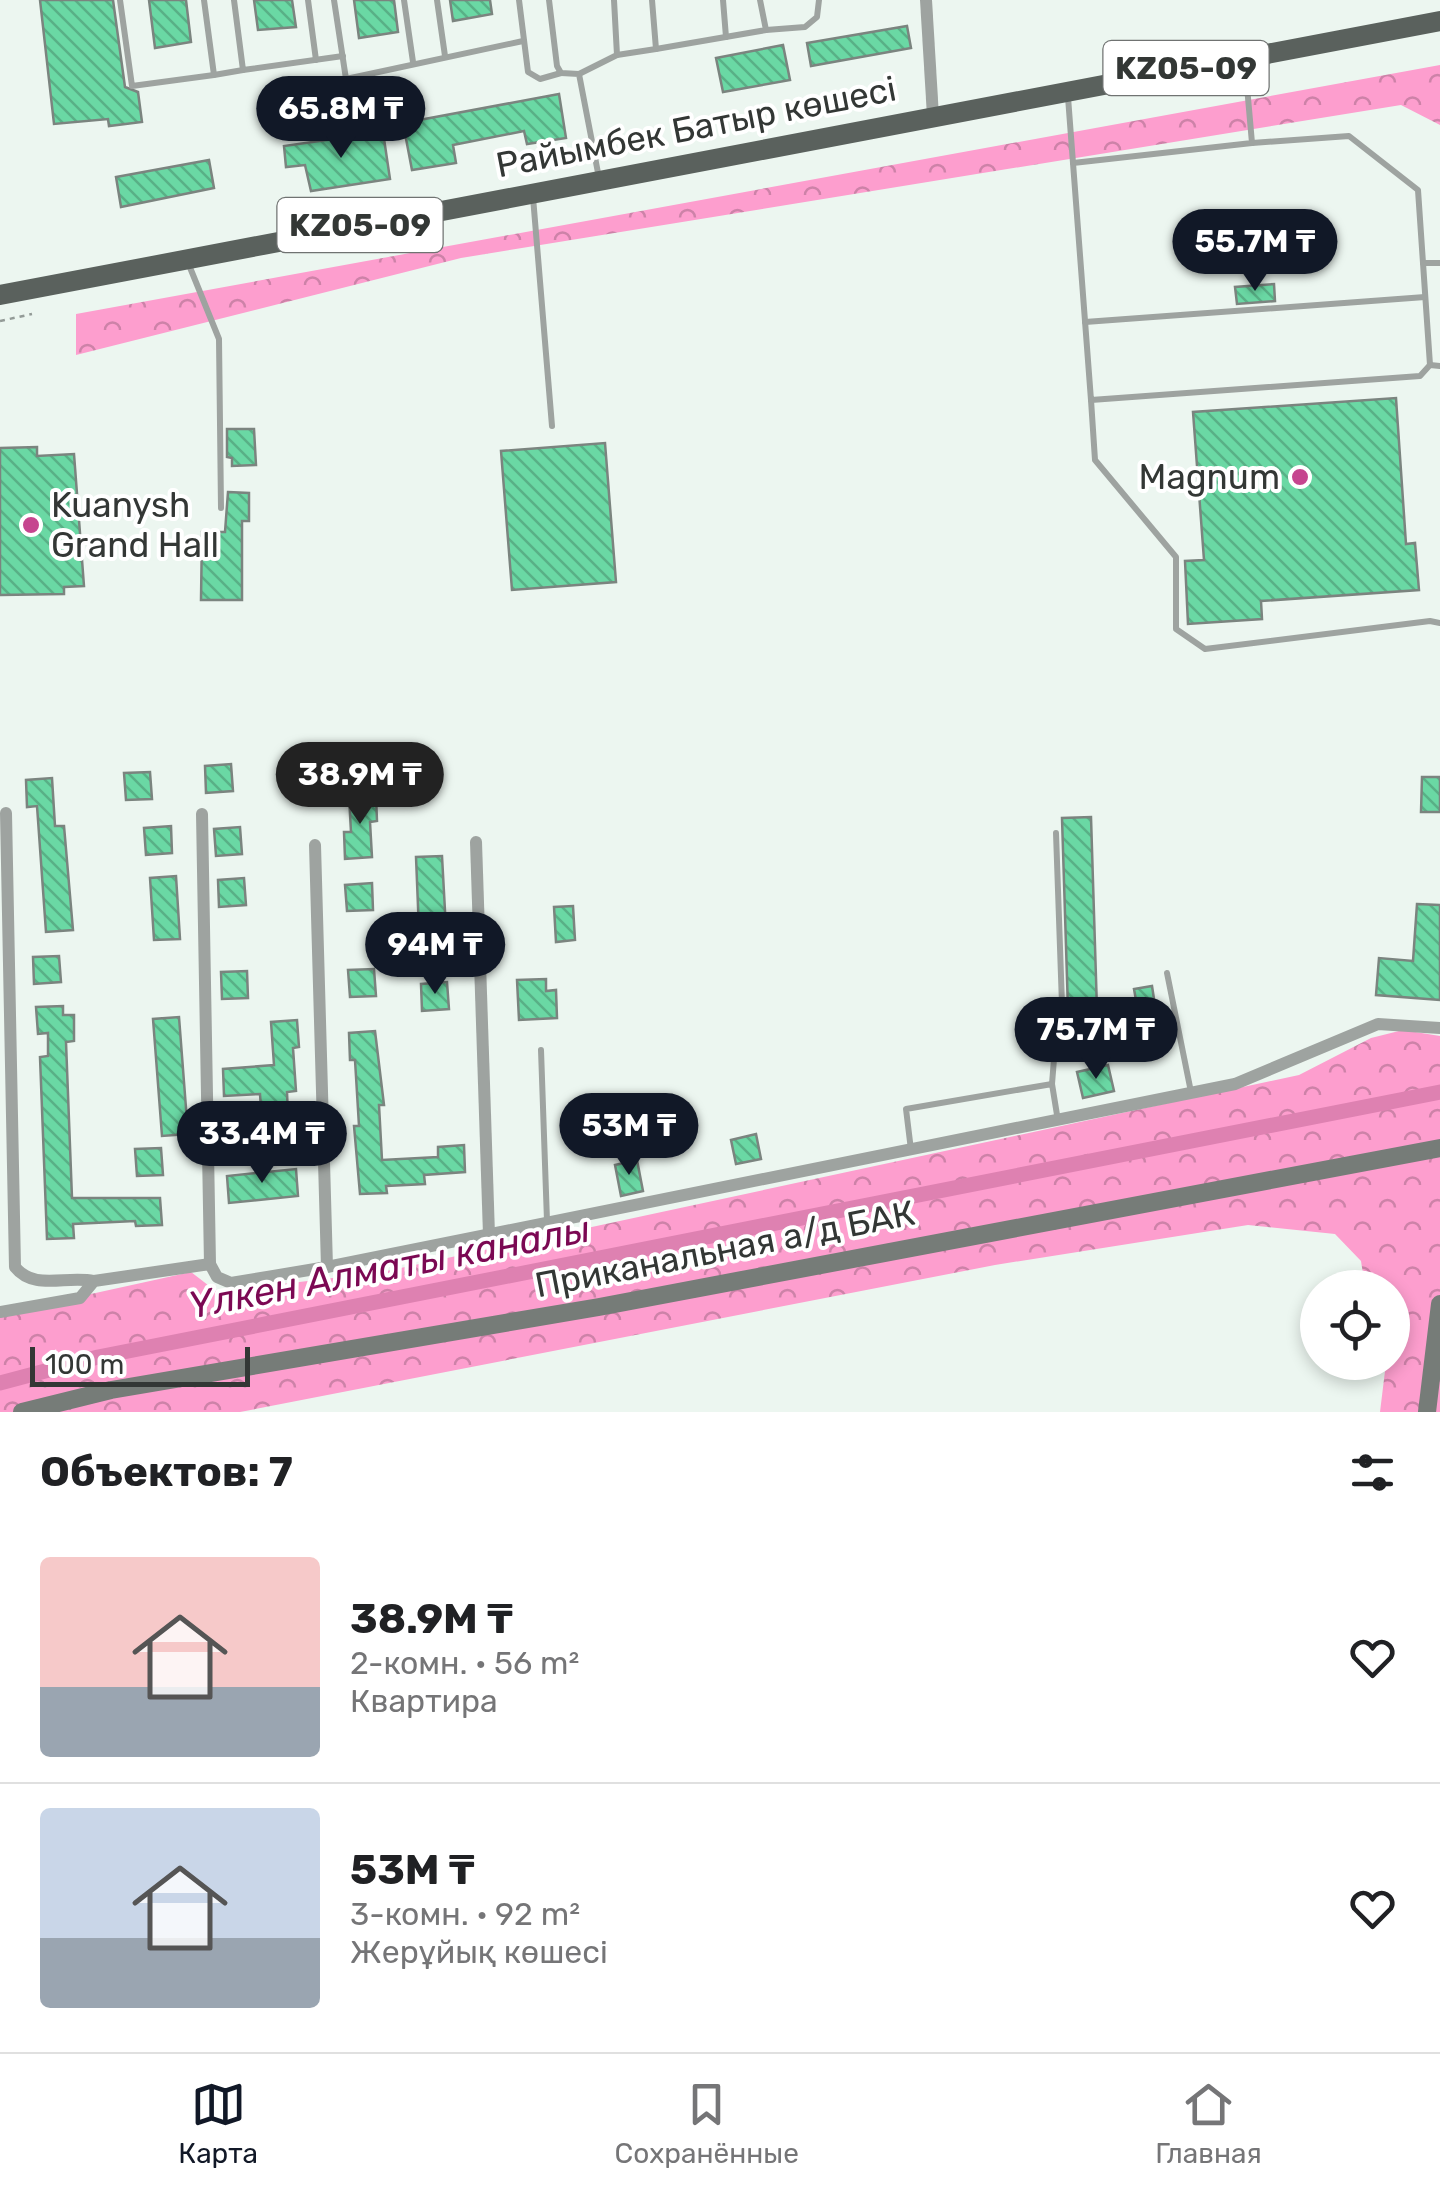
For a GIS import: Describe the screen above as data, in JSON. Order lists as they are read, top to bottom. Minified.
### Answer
{"streets":{"main road":["KZ05-09","Райымбек Батыр көшесі"],"street":["Приканальная а/д БАК"]},"crossings":[["KZ05-09","Райымбек Батыр көшесі"]],"water":["Үлкен Алматы каналы"],"places":["Magnum","Kuanysh Grand Hall"],"scale_bar":"100 m","page":{"price":["65.8M ₸","55.7M ₸","38.9M ₸","94M ₸","75.7M ₸","53M ₸","33.4M ₸"],"scale":"100 m","heading":"Объектов: 7","list":[{"name":"38.9M ₸","note":"2-комн. · 56 m² · Квартира"},{"name":"53M ₸","note":"3-комн. · 92 m² · Жерұйық көшесі"}],"tabs":["Карта","Сохранённые","Главная"]}}
